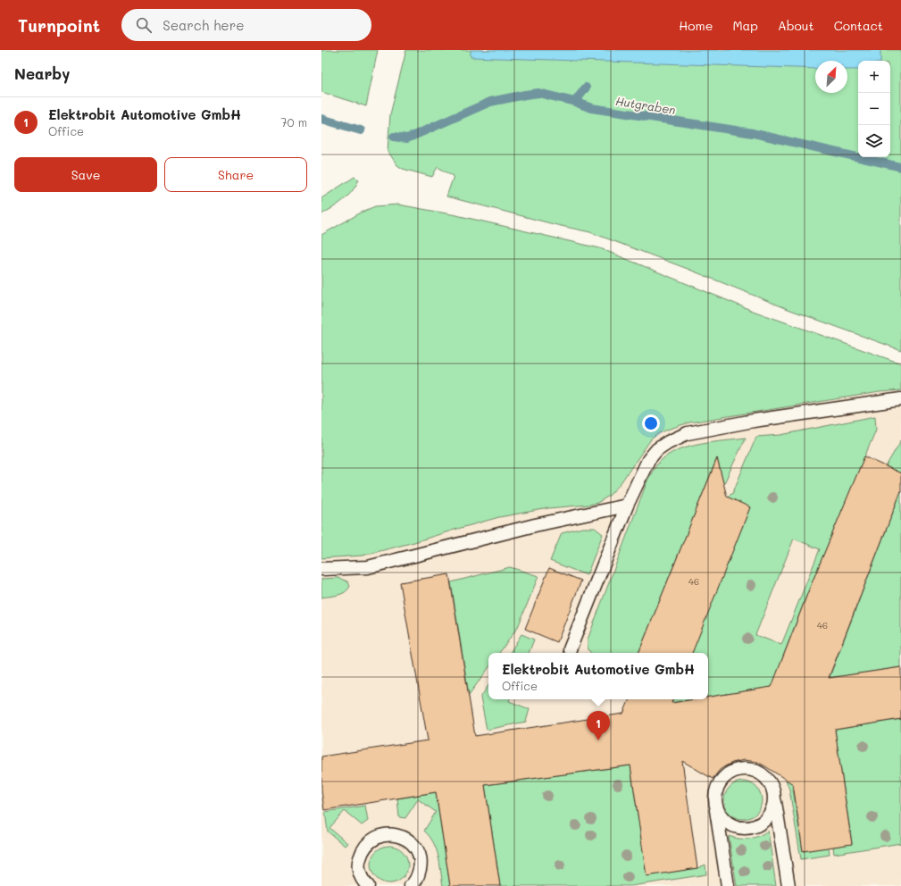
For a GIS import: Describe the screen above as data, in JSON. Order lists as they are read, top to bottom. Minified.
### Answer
{"water":["Hutgraben"],"house_numbers":["46","46"],"north":"top right","page":{"header":"Turnpoint","search":"Search here","nav":["Home","Map","About","Contact"],"heading":"Nearby","map_buttons":["+","−"],"list":[{"mark":"1","name":"Elektrobit Automotive GmbH","note":"Office","value":"70 m"}],"buttons":["Save","Share"],"popup":["Elektrobit Automotive GmbH","Office"],"pins":"1"}}
